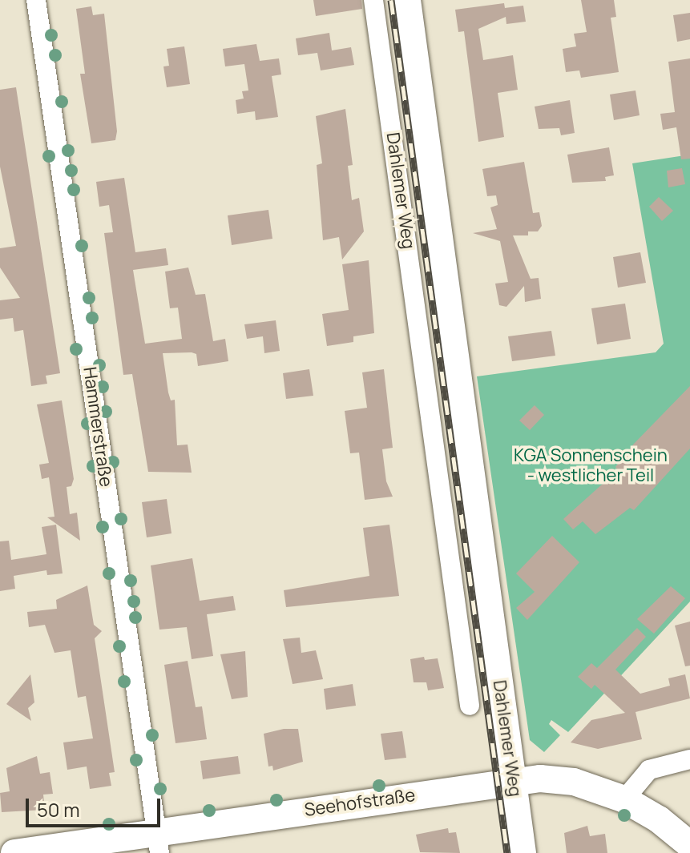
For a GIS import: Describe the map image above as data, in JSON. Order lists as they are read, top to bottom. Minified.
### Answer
{"streets":{"main road":["Dahlemer Weg","Seehofstraße"],"street":["Hammerstraße"]},"crossings":[["Dahlemer Weg","Seehofstraße"],["Hammerstraße","Seehofstraße"]],"parks":["KGA Sonnenschein - westlicher Teil"],"scale_bar":"50 m"}
